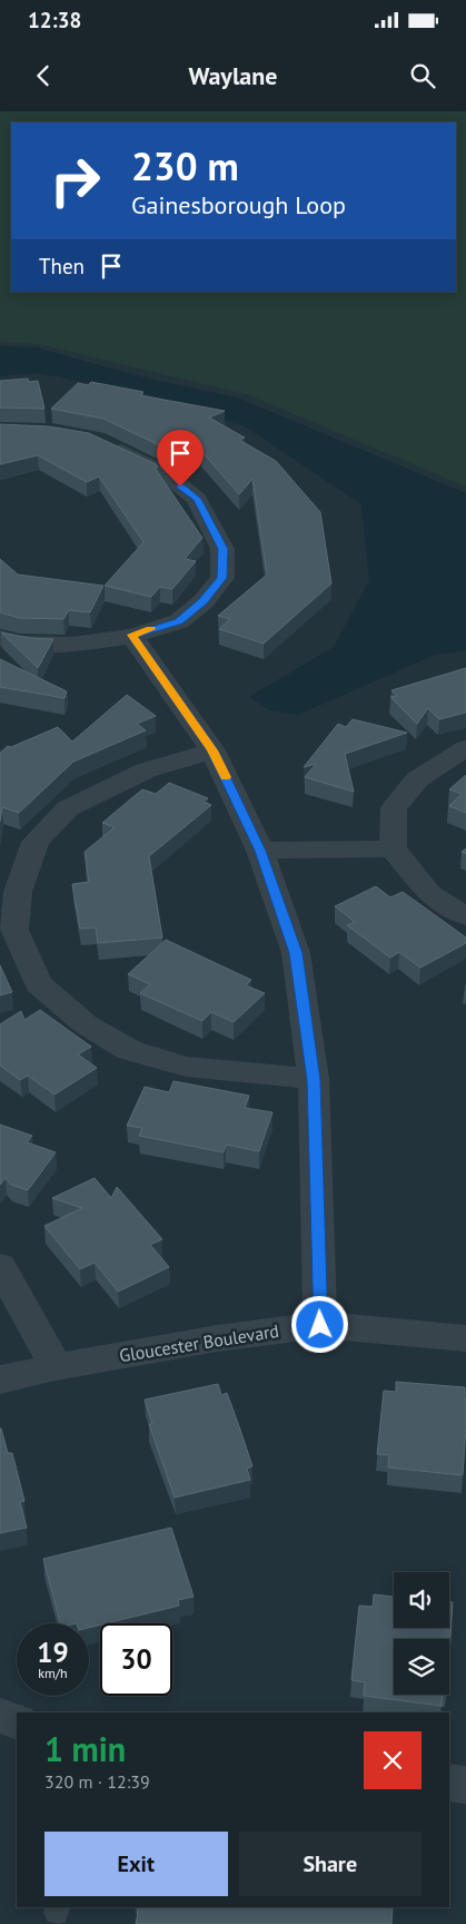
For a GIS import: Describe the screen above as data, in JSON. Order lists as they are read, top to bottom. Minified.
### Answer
{"streets":{"street":["Gloucester Boulevard"]},"page":{"status":"12:38","header":"Waylane","turn":["230 m","Gainesborough Loop"],"then":"Then","speed":"19 km/h","limit":"30","heading":["1 min","320 m · 12:39"],"buttons":["Exit","Share"]}}
